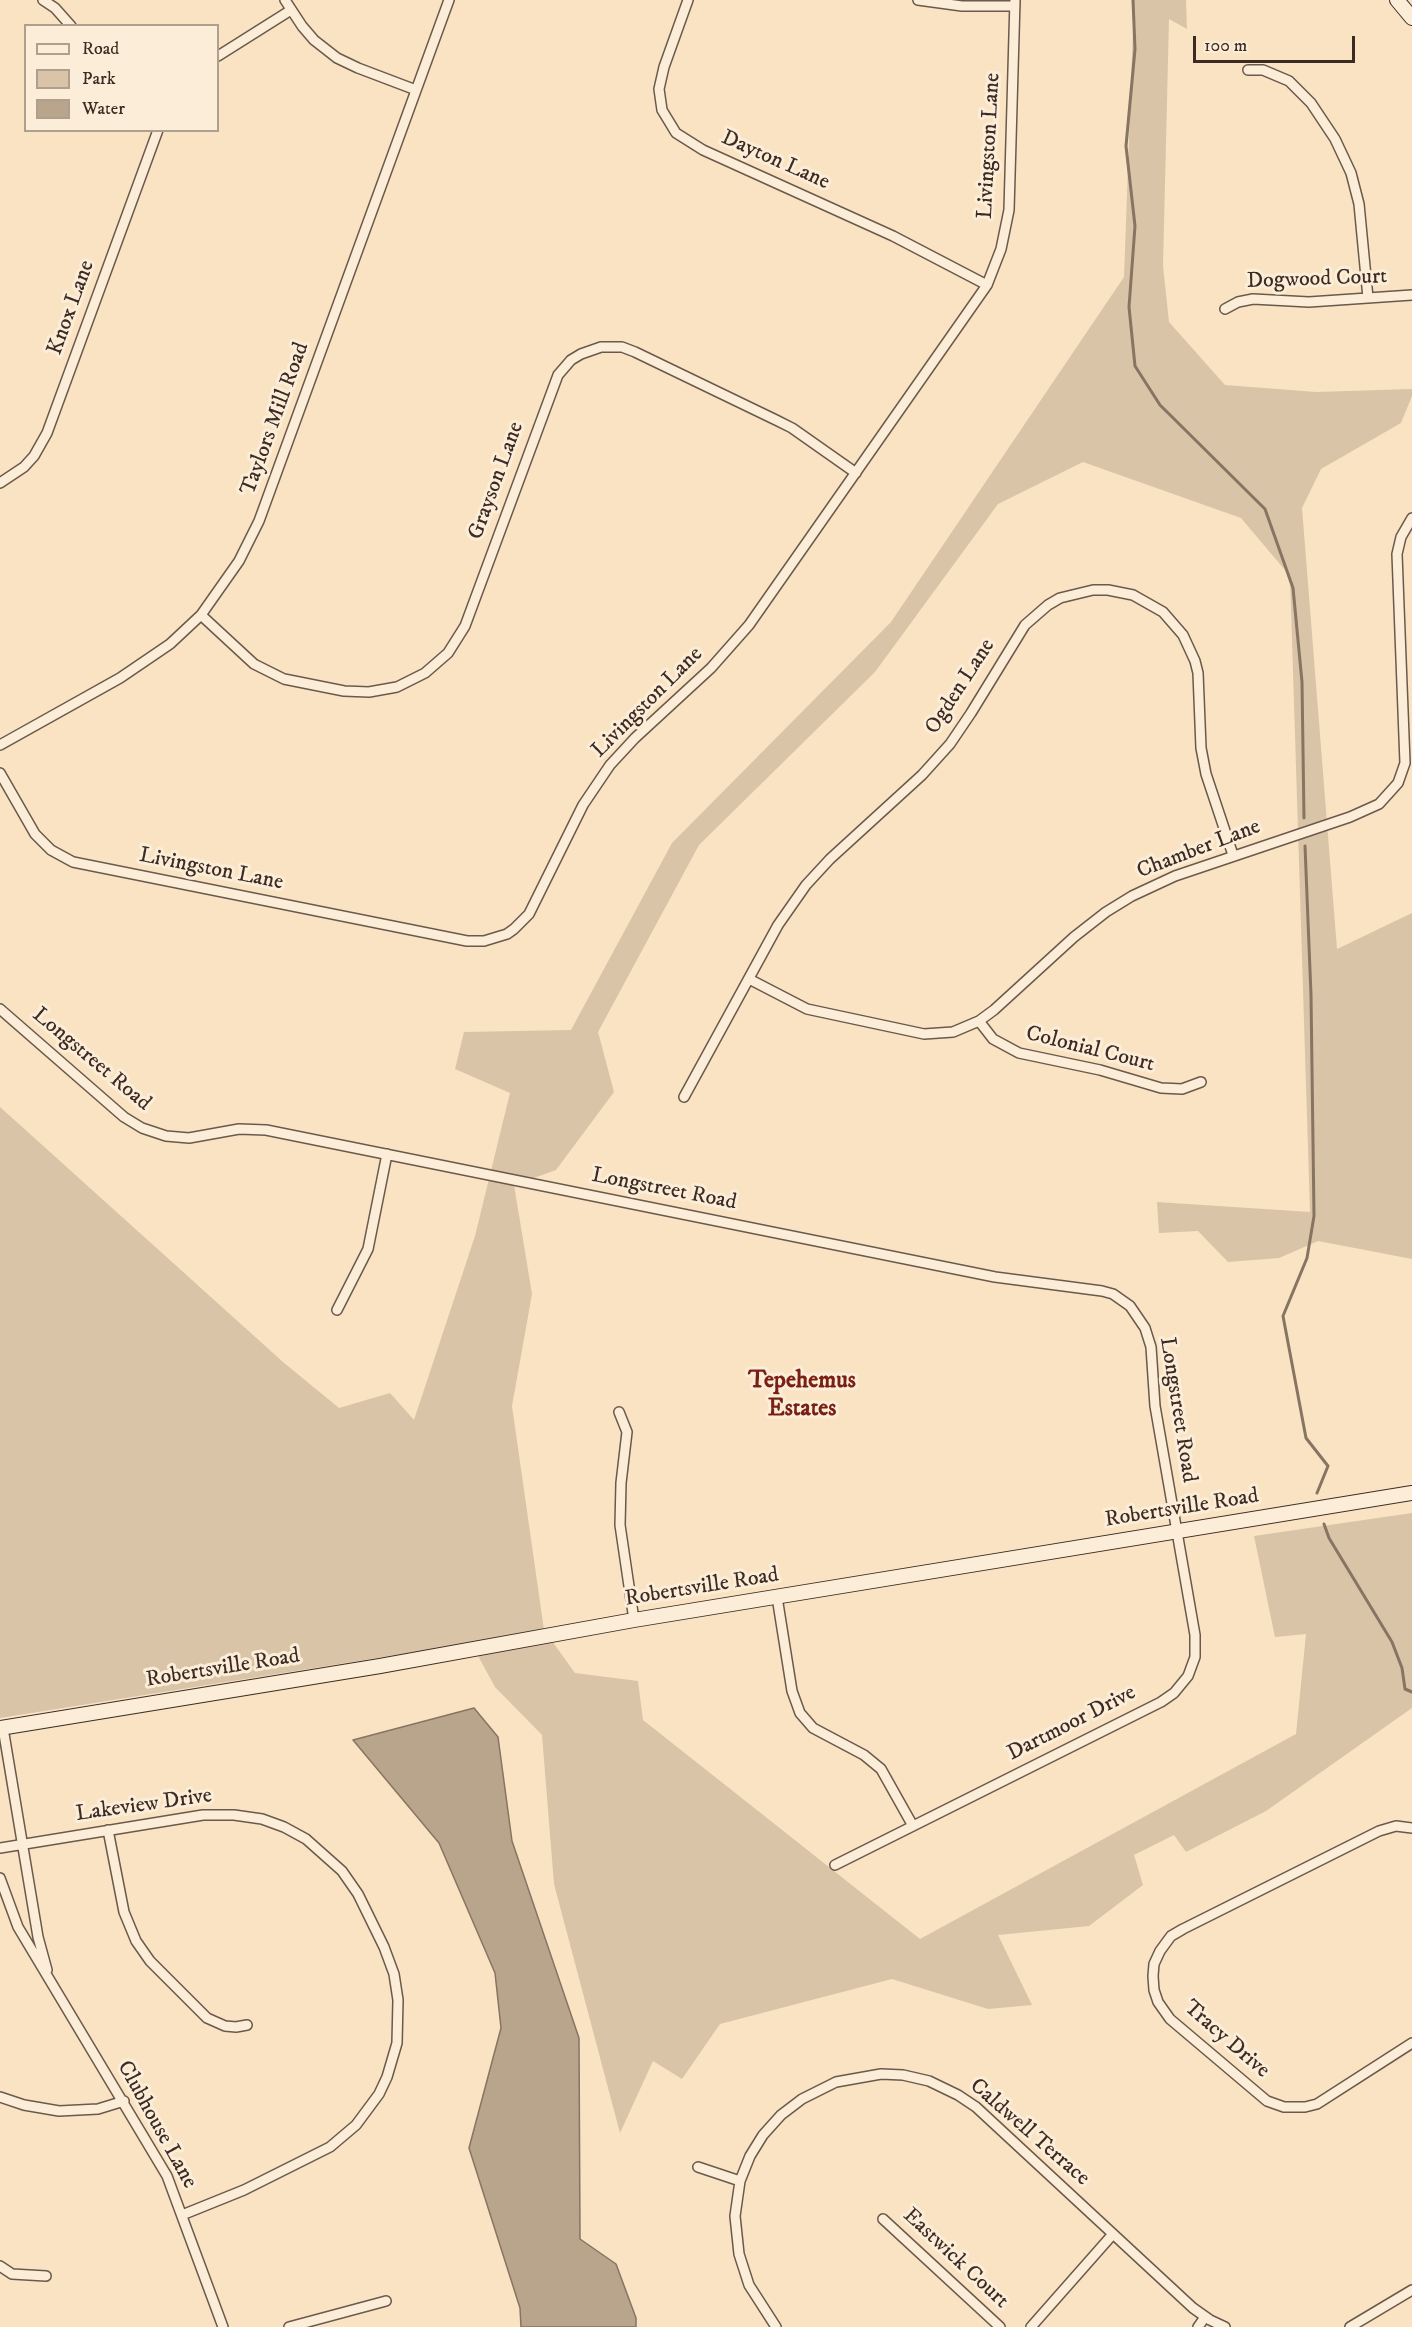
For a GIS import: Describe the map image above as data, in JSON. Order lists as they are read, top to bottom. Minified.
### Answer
{"streets":{"street":["Livingston Lane","Dayton Lane","Dogwood Court","Knox Lane","Taylors Mill Road","Grayson Lane","Ogden Lane","Chamber Lane","Colonial Court","Longstreet Road","Robertsville Road","Dartmoor Drive","Lakeview Drive","Tracy Drive","Clubhouse Lane","Caldwell Terrace","Eastwick Court"]},"crossings":[["Livingston Lane","Dayton Lane"],["Livingston Lane","Grayson Lane"],["Taylors Mill Road","Grayson Lane"],["Ogden Lane","Chamber Lane"],["Chamber Lane","Colonial Court"],["Longstreet Road","Robertsville Road"],["Longstreet Road","Dartmoor Drive"],["Robertsville Road","Dartmoor Drive"],["Robertsville Road","Clubhouse Lane"],["Lakeview Drive","Clubhouse Lane"]],"districts":["Tepehemus Estates"],"legend":["Road","Park","Water"],"scale_bar":"100 m"}
